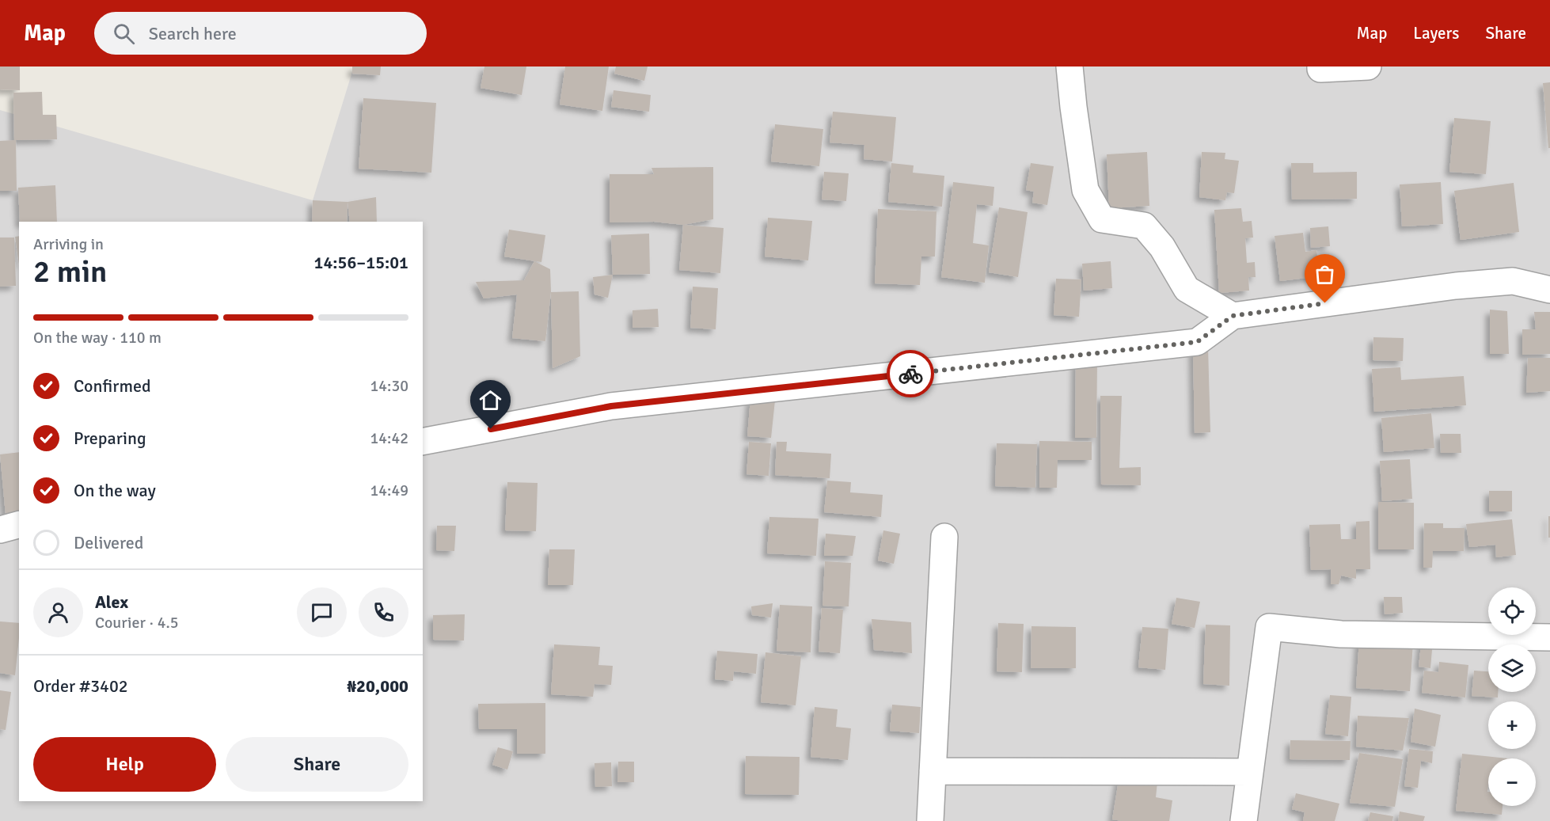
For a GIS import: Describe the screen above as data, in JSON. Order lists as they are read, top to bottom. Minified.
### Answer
{"page":{"header":"Map","search":"Search here","nav":["Map","Layers","Share"],"heading":["2 min","Arriving in","14:56–15:01"],"panel":["Alex","Courier · 4.5","Order #3402","₦20,000"],"bar":"On the way · 110 m","list":[["Confirmed","14:30"],["Preparing","14:42"],["On the way","14:49"],"Delivered"],"map_buttons":["+","−"],"buttons":["Help","Share"]}}
